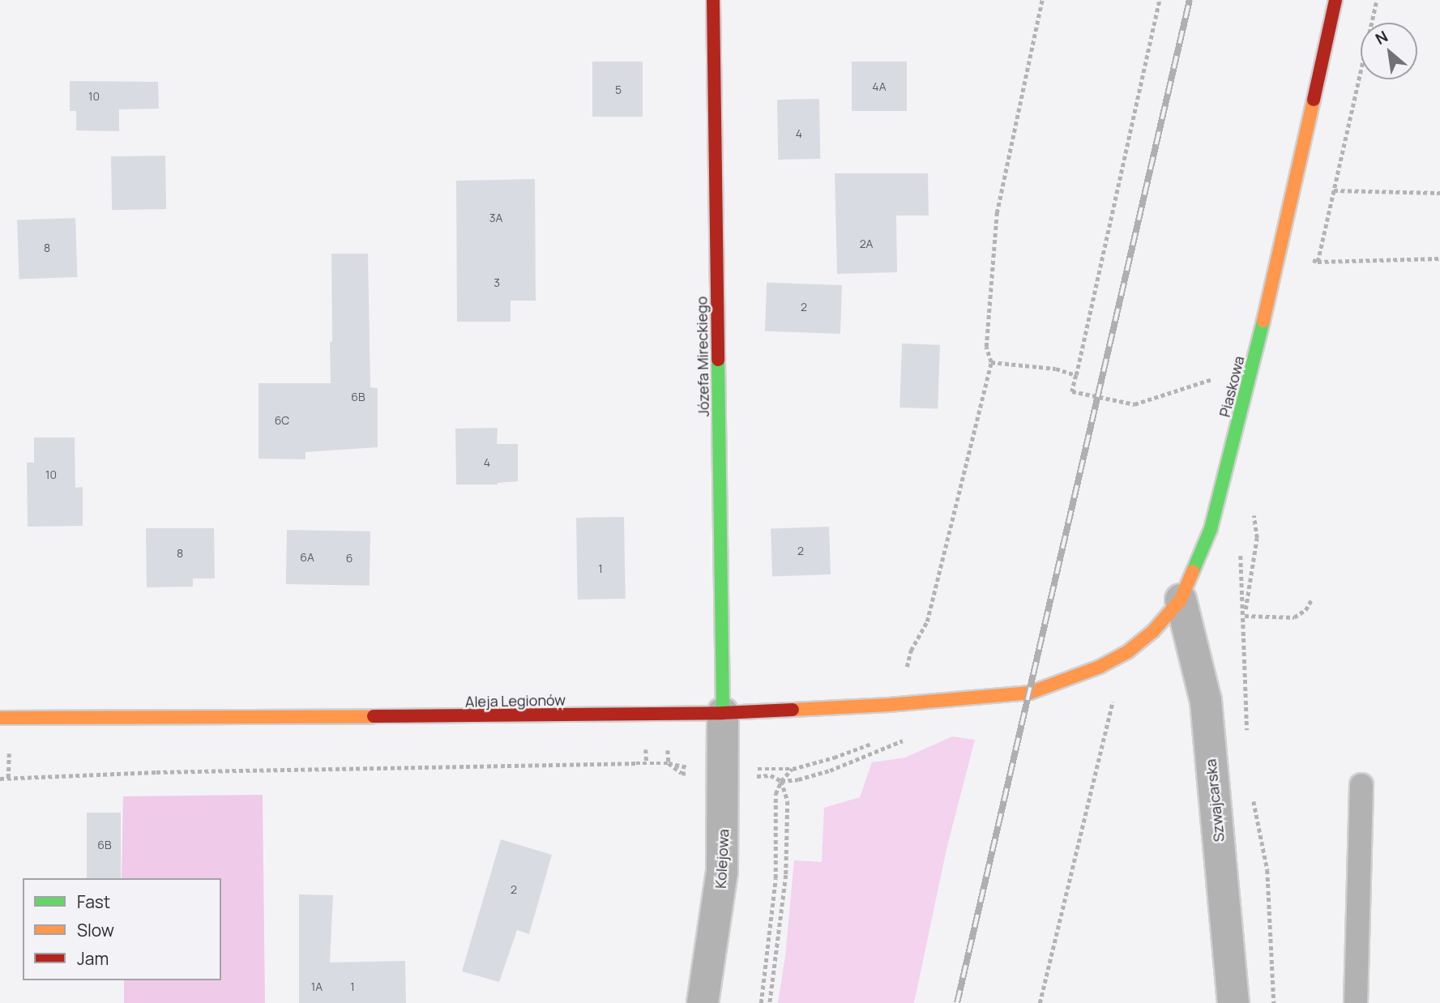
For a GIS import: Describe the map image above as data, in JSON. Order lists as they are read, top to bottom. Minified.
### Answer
{"streets":{"street":["Józefa Mireckiego","Piaskowa","Aleja Legionów","Szwajcarska","Kolejowa"]},"crossings":[["Józefa Mireckiego","Aleja Legionów"],["Józefa Mireckiego","Kolejowa"],["Piaskowa","Aleja Legionów"],["Piaskowa","Szwajcarska"],["Aleja Legionów","Kolejowa"]],"house_numbers":["4A","5","10","4","3A","2A","8","3","2","6B","6C","4","10","2","8","6A","6","1","6B","2","1A","1"],"legend":["Fast","Slow","Jam"],"north":"top left"}
